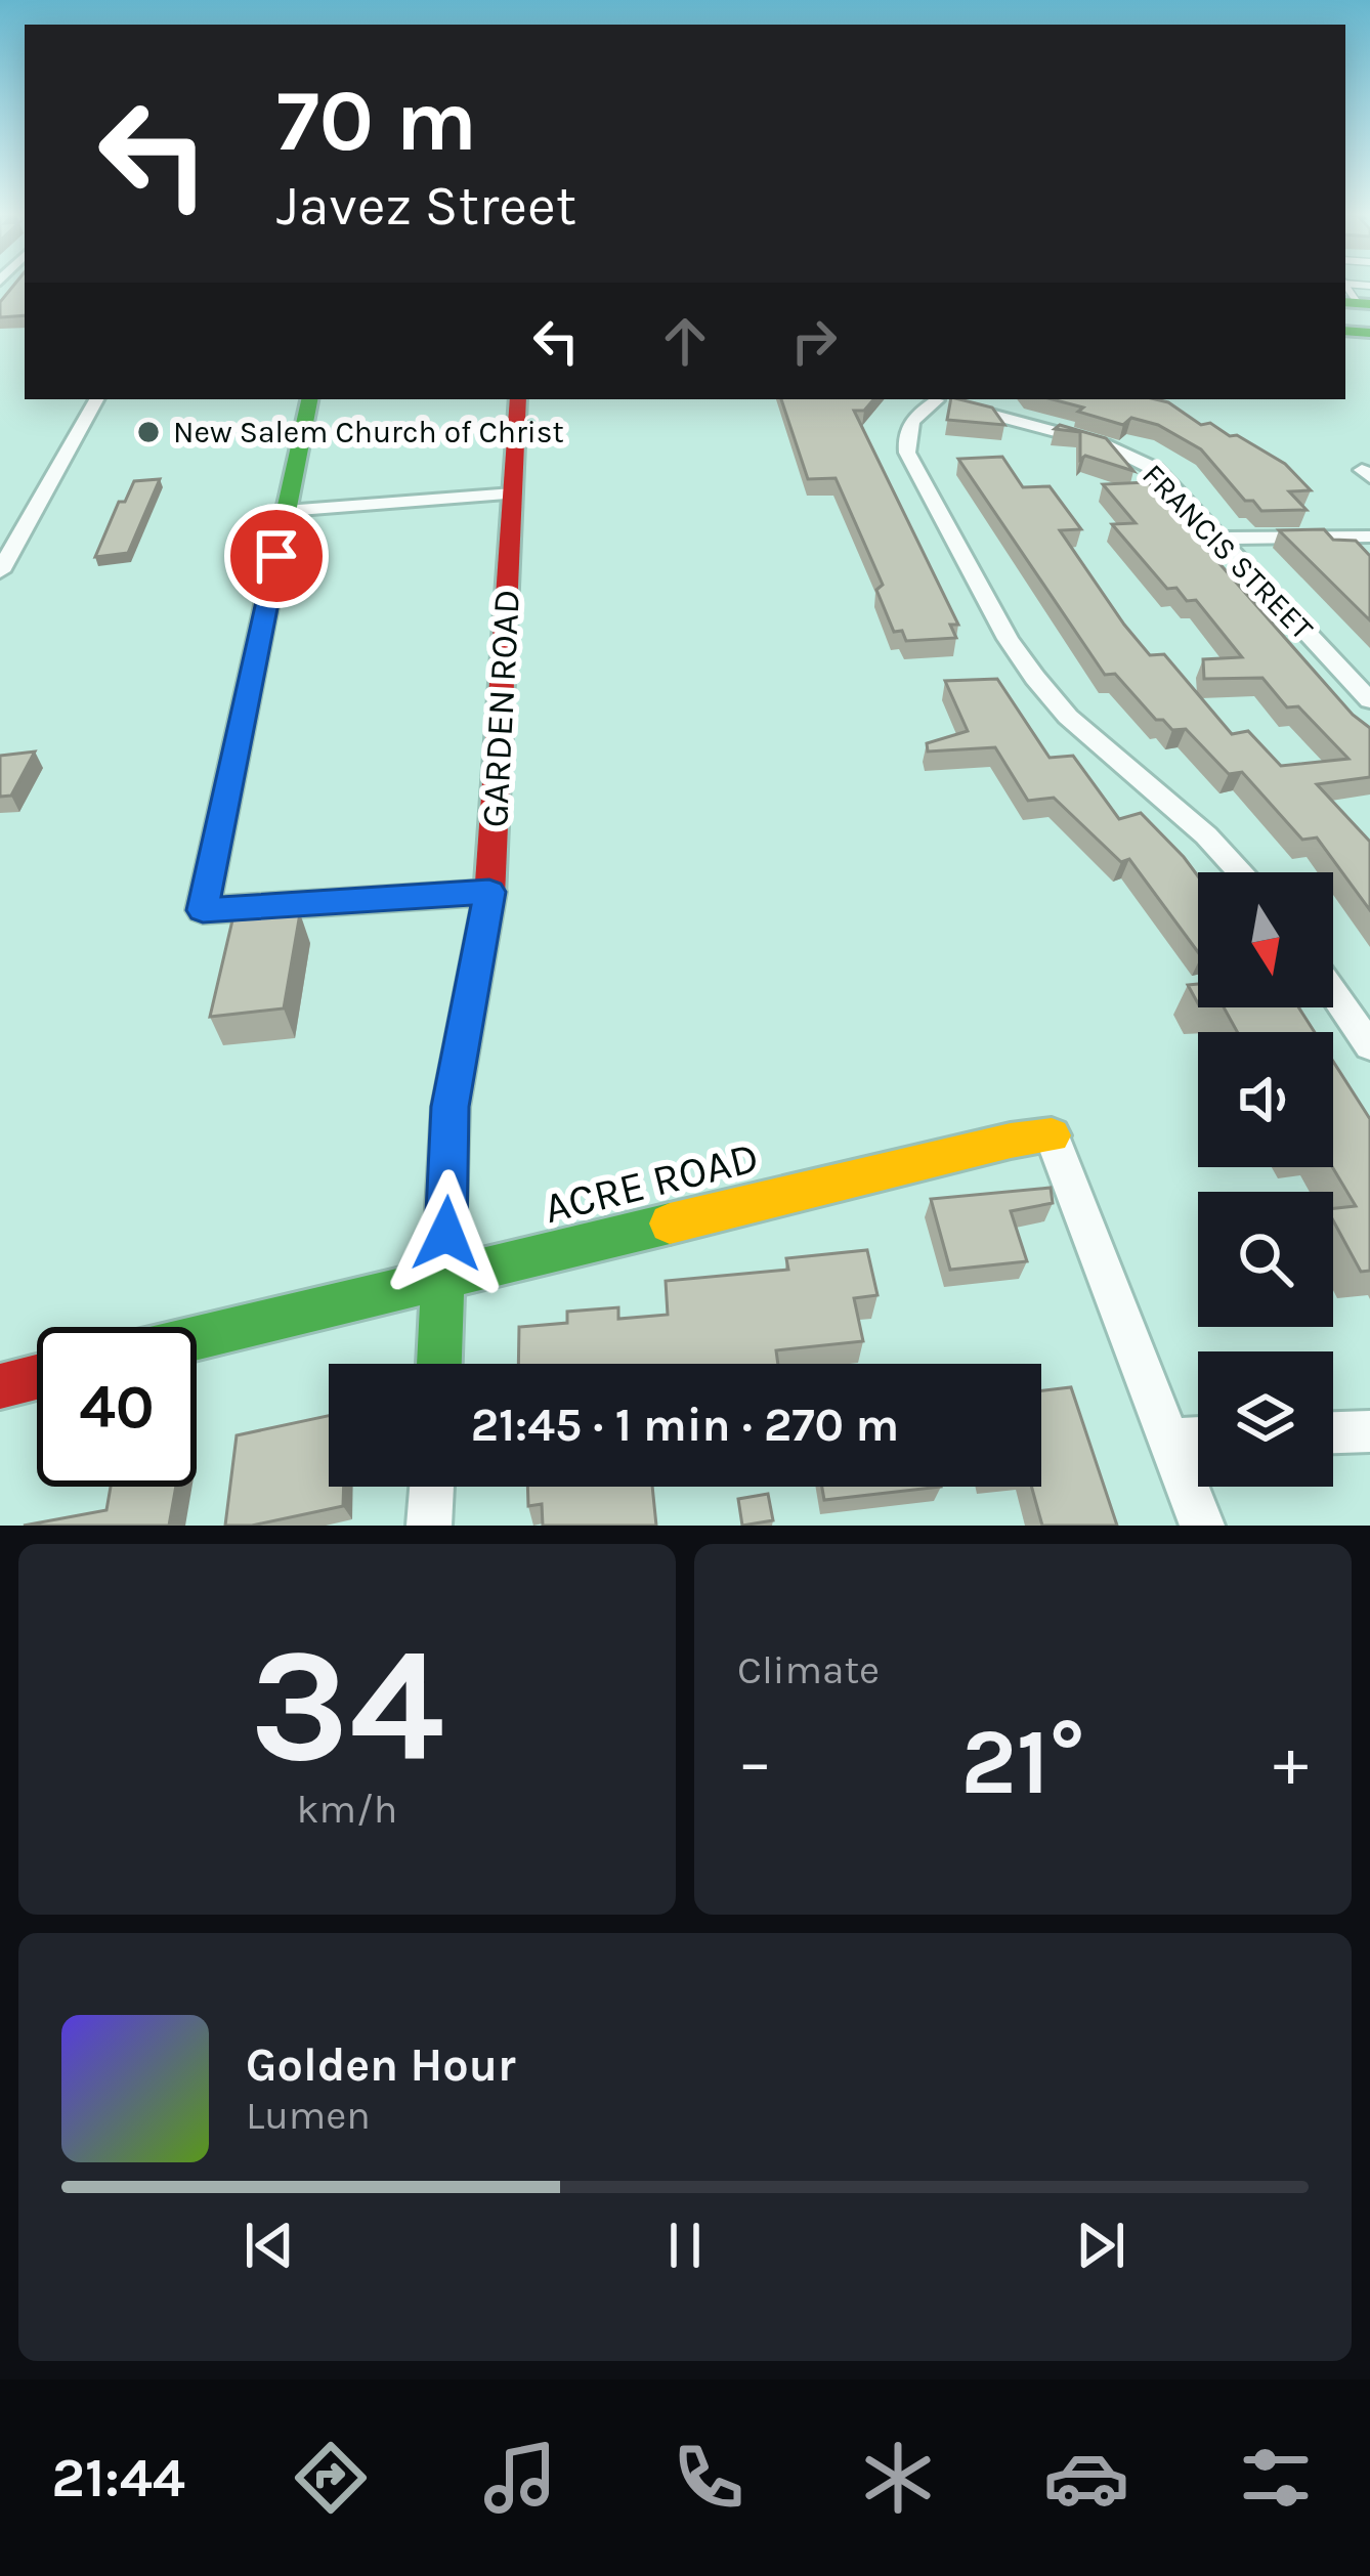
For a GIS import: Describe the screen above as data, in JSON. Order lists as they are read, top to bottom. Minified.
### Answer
{"streets":{"street":["FRANCIS STREET","GARDEN ROAD","ACRE ROAD"]},"crossings":[["GARDEN ROAD","ACRE ROAD"]],"places":["New Salem Church of Christ"],"north":"bottom","page":{"turn":["70 m","Javez Street"],"limit":"40","trip":"21:45 · 1 min · 270 m","tile":[["34","km/h"],"Climate"],"heat":["−","21°","+"],"song":["Golden Hour","Lumen"],"tabs":"21:44"}}
